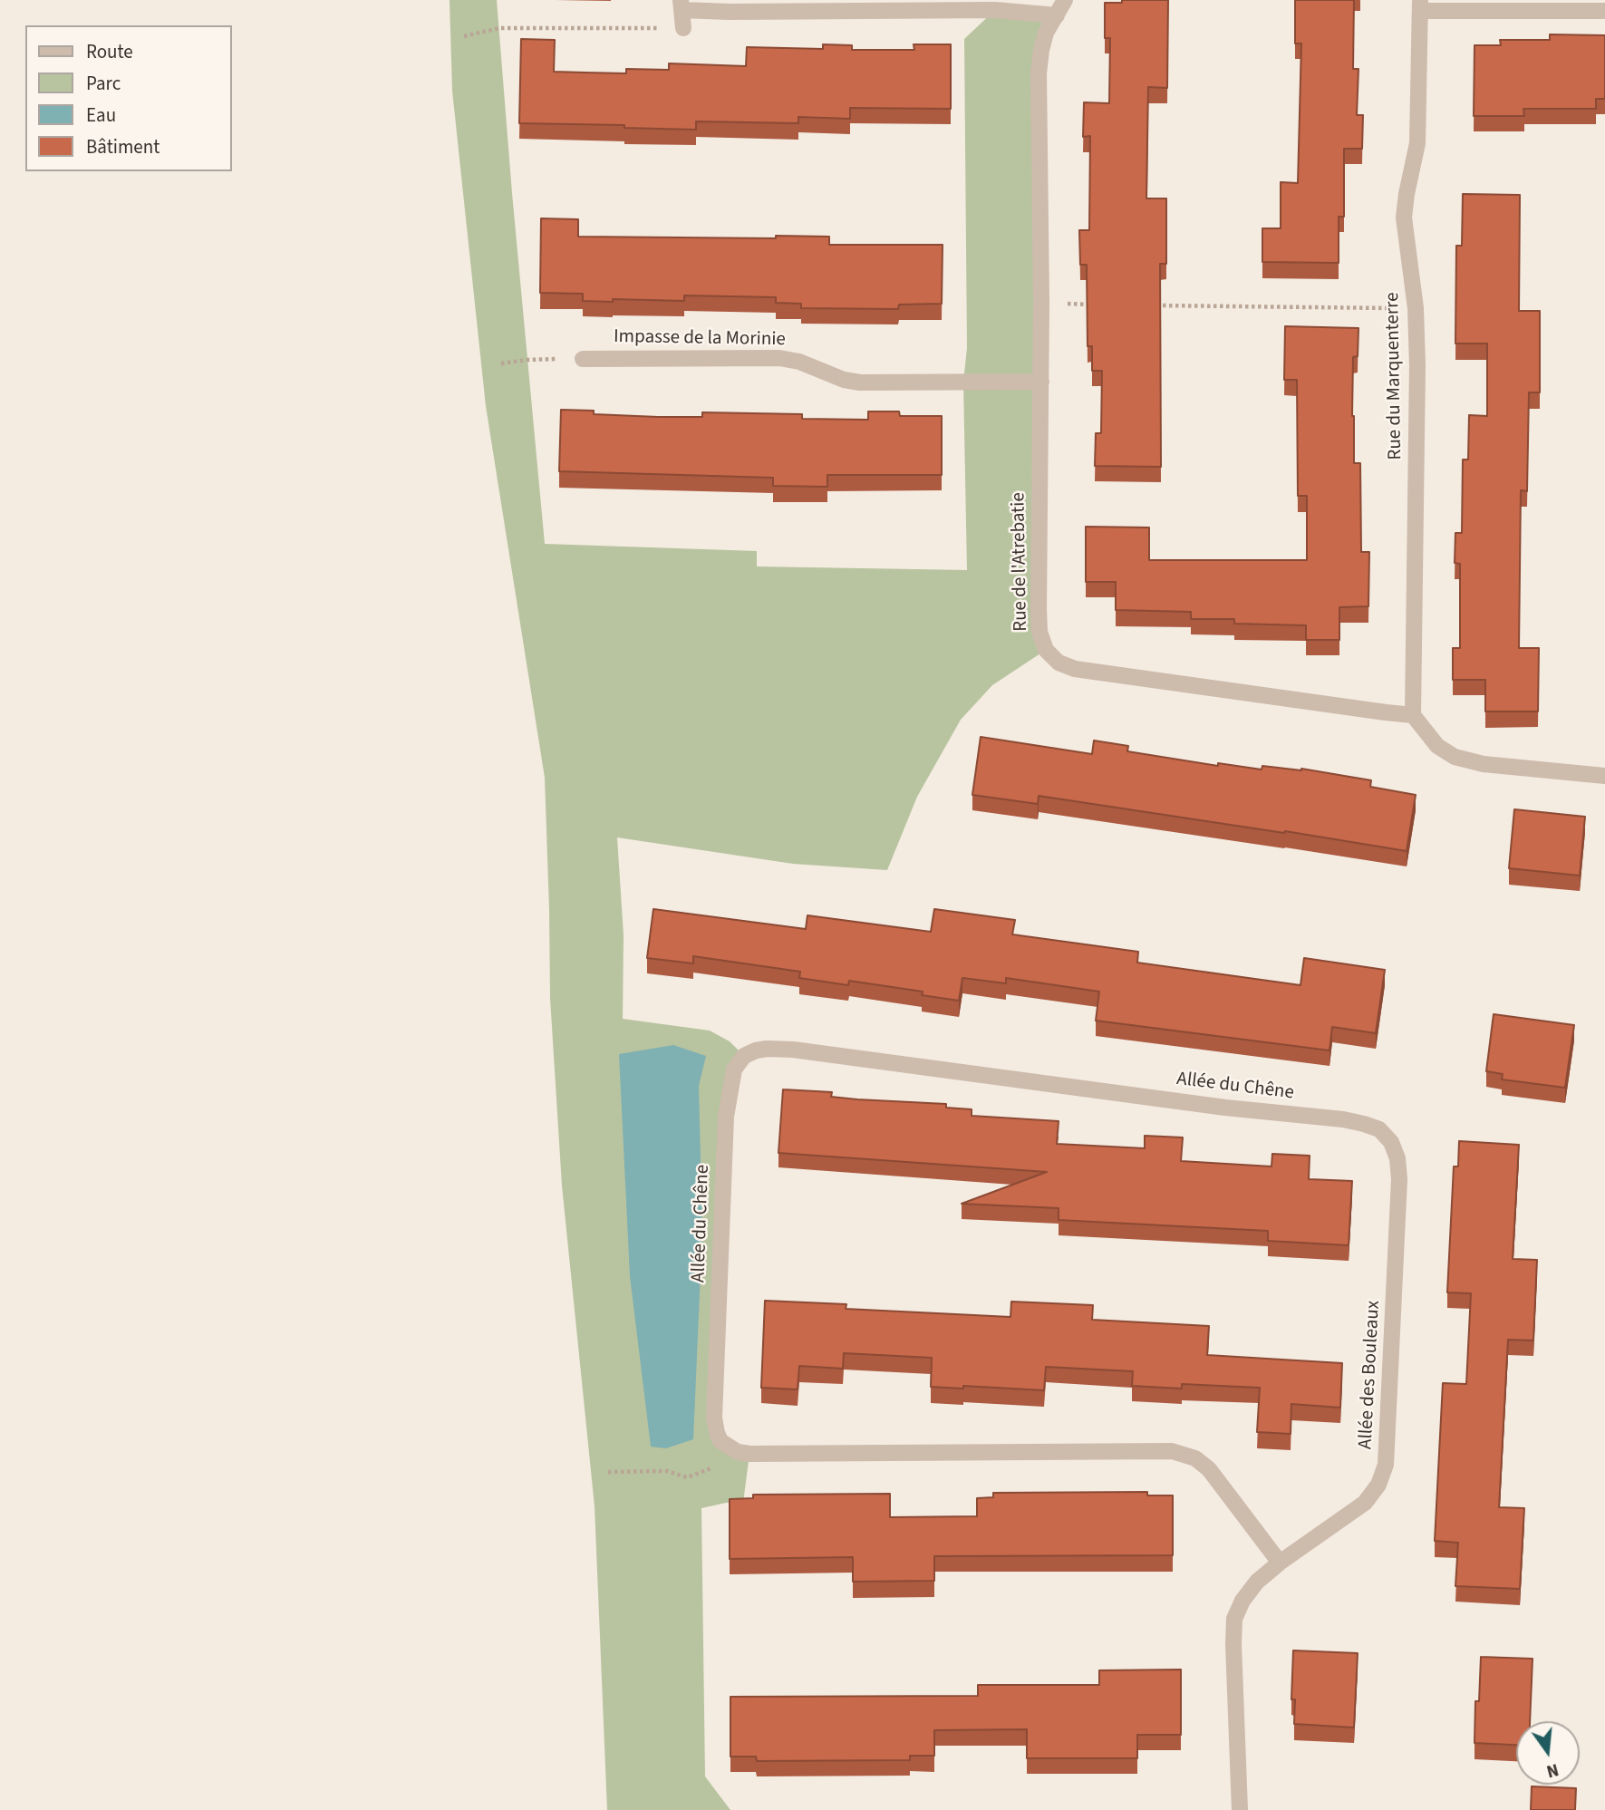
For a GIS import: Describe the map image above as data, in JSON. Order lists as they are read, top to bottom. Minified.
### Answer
{"streets":{"street":["Impasse de la Morinie","Rue du Marquenterre","Rue de l'Atrebatie","Allée du Chêne","Allée des Bouleaux"]},"crossings":[["Impasse de la Morinie","Rue de l'Atrebatie"],["Rue du Marquenterre","Rue de l'Atrebatie"],["Allée du Chêne","Allée des Bouleaux"]],"legend":["Route","Parc","Eau","Bâtiment"],"north":"bottom"}
